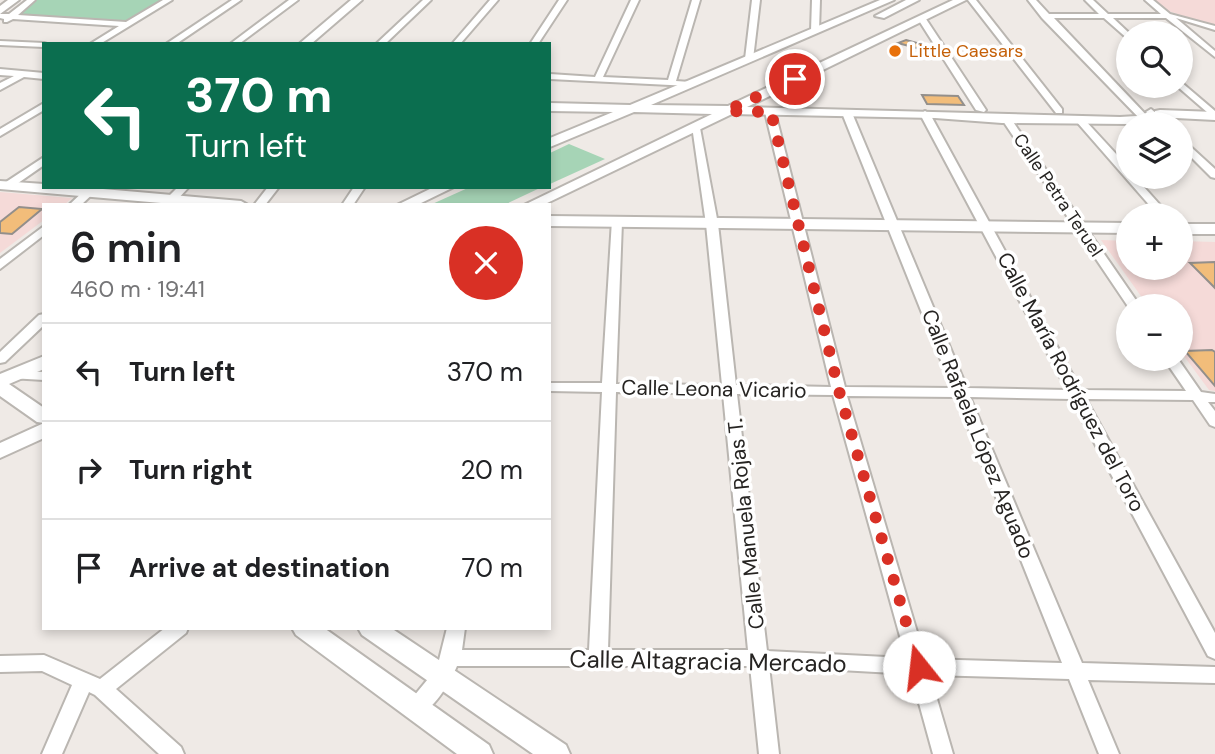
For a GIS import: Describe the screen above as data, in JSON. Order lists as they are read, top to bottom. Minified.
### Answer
{"streets":{"street":["Calle Petra Teruel","Calle María Rodríguez del Toro","Calle Leona Vicario","Calle Rafaela López Aguado","Calle Manuela Rojas T.","Calle Altagracia Mercado"]},"crossings":[["Calle María Rodríguez del Toro","Calle Leona Vicario"],["Calle Leona Vicario","Calle Rafaela López Aguado"],["Calle Leona Vicario","Calle Manuela Rojas T."],["Calle Rafaela López Aguado","Calle Altagracia Mercado"],["Calle Manuela Rojas T.","Calle Altagracia Mercado"]],"places":["Little Caesars"],"page":{"map_buttons":["+","−"],"turn":["370 m","Turn left"],"heading":["6 min","460 m · 19:41"],"list":[{"name":"Turn left","value":"370 m"},{"name":"Turn right","value":"20 m"},{"name":"Arrive at destination","value":"70 m"}]}}
